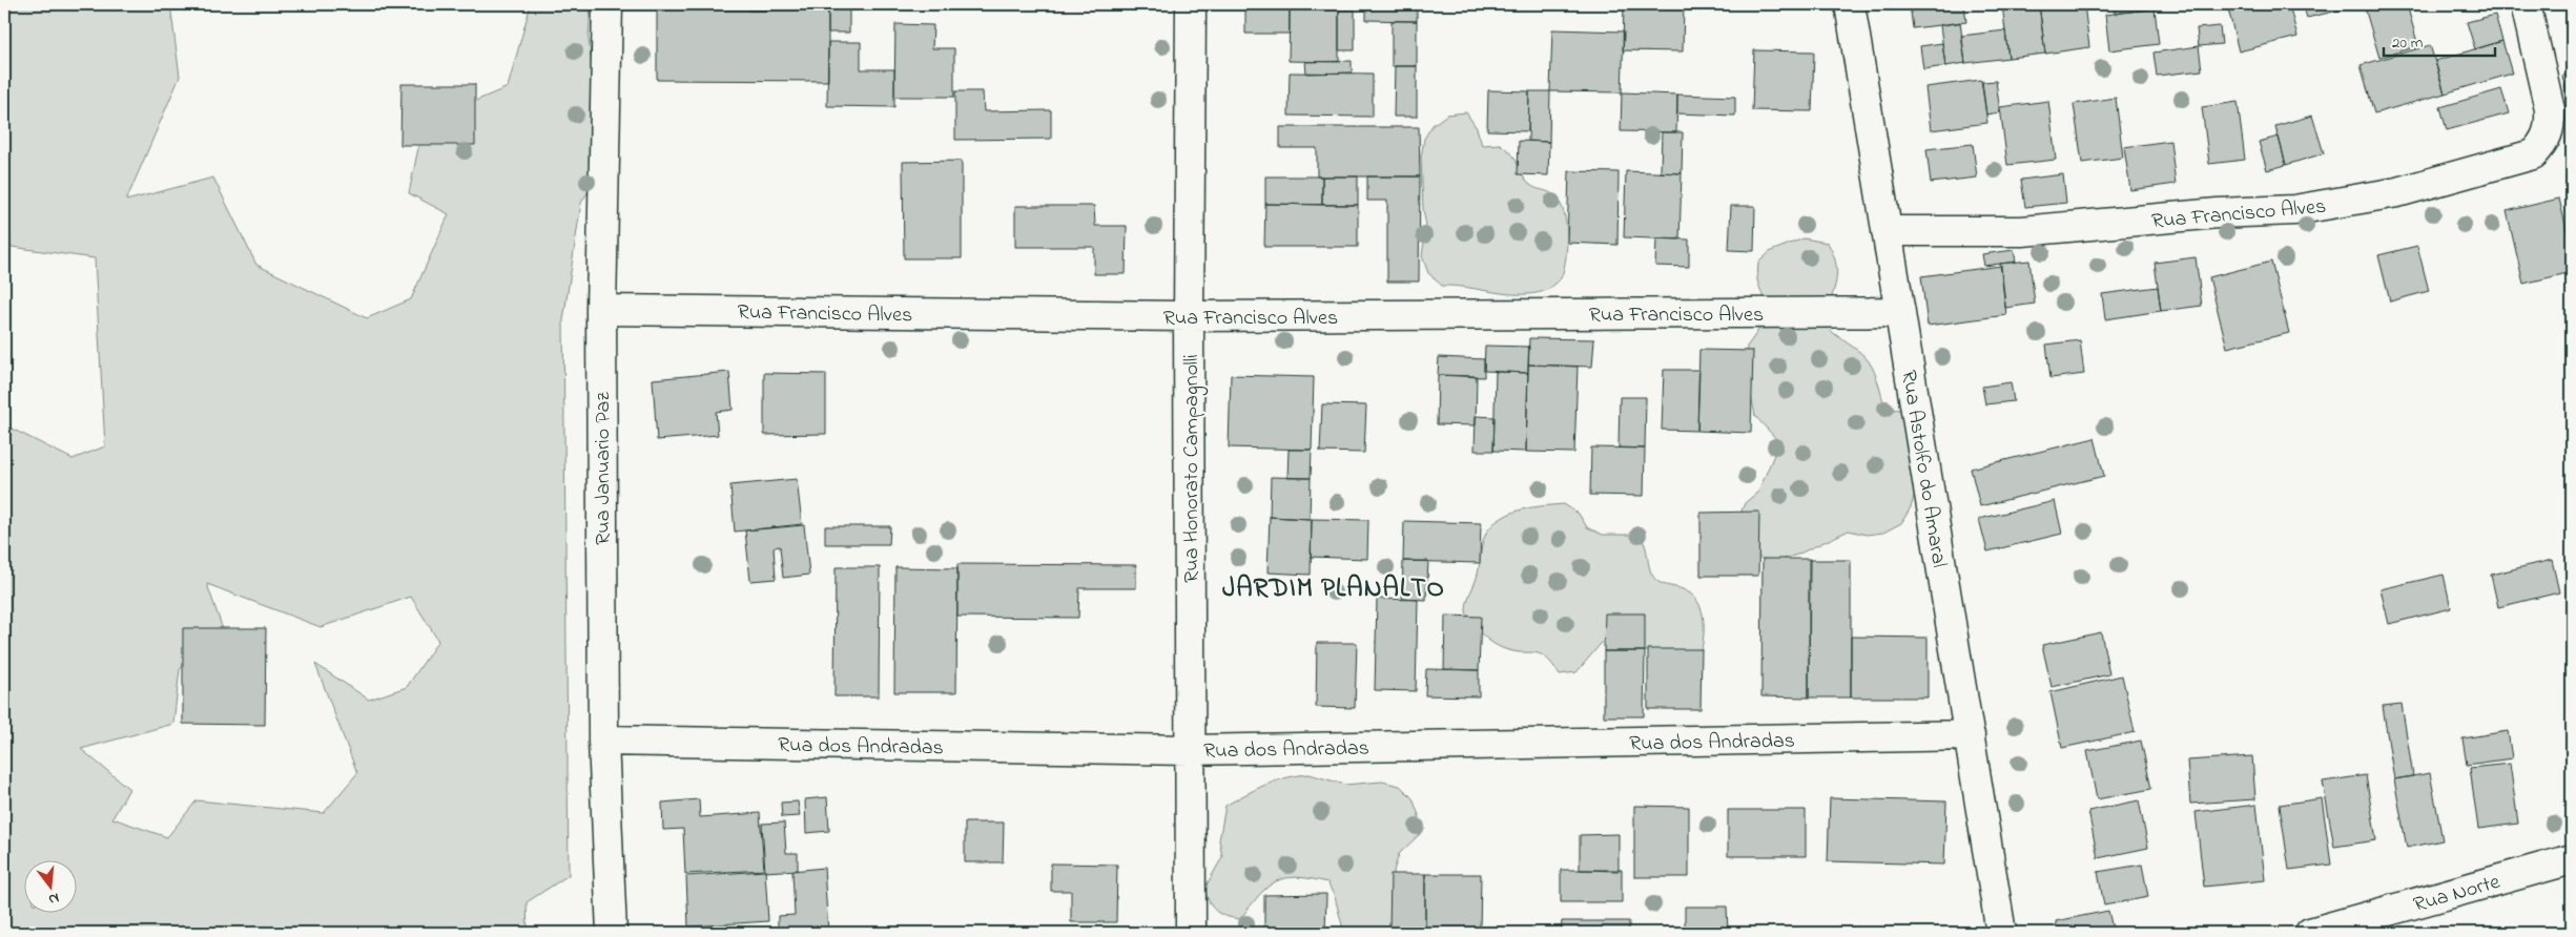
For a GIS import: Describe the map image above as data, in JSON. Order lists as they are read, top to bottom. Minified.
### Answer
{"streets":{"street":["Rua Francisco Alves","Rua Januario Paz","Rua Honorato Campagnolli","Rua Astolfo do Amaral","Rua dos Andradas","Rua Norte"]},"crossings":[["Rua Francisco Alves","Rua Januario Paz"],["Rua Francisco Alves","Rua Honorato Campagnolli"],["Rua Francisco Alves","Rua Astolfo do Amaral"],["Rua Januario Paz","Rua dos Andradas"],["Rua Honorato Campagnolli","Rua dos Andradas"],["Rua Astolfo do Amaral","Rua dos Andradas"]],"districts":["JARDIM PLANALTO"],"scale_bar":"20 m","north":"bottom"}
